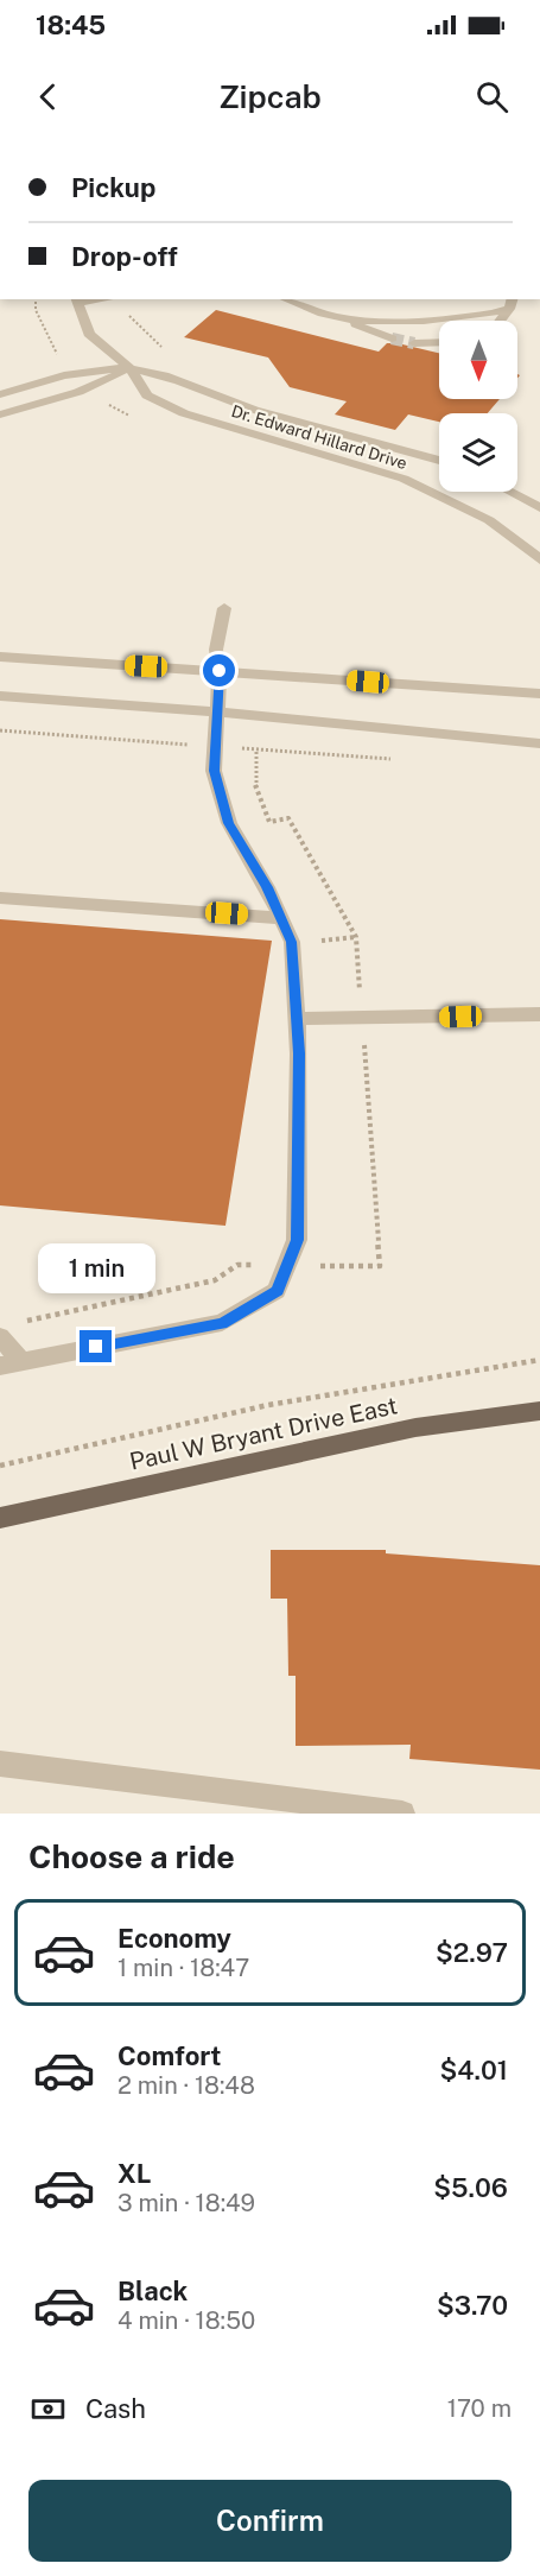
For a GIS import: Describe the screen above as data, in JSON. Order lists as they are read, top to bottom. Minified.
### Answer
{"streets":{"main road":["Paul W Bryant Drive East"],"street":["Dr. Edward Hillard Drive"]},"north":"bottom","page":{"status":"18:45","header":"Zipcab","banner":["Pickup","Drop-off"],"bubble":"1 min","heading":"Choose a ride","list":[{"name":"Economy","note":"1 min · 18:47","value":"$2.97"},{"name":"Comfort","note":"2 min · 18:48","value":"$4.01"},{"name":"XL","note":"3 min · 18:49","value":"$5.06"},{"name":"Black","note":"4 min · 18:50","value":"$3.70"}],"pay":["Cash","170 m"],"buttons":"Confirm"}}
